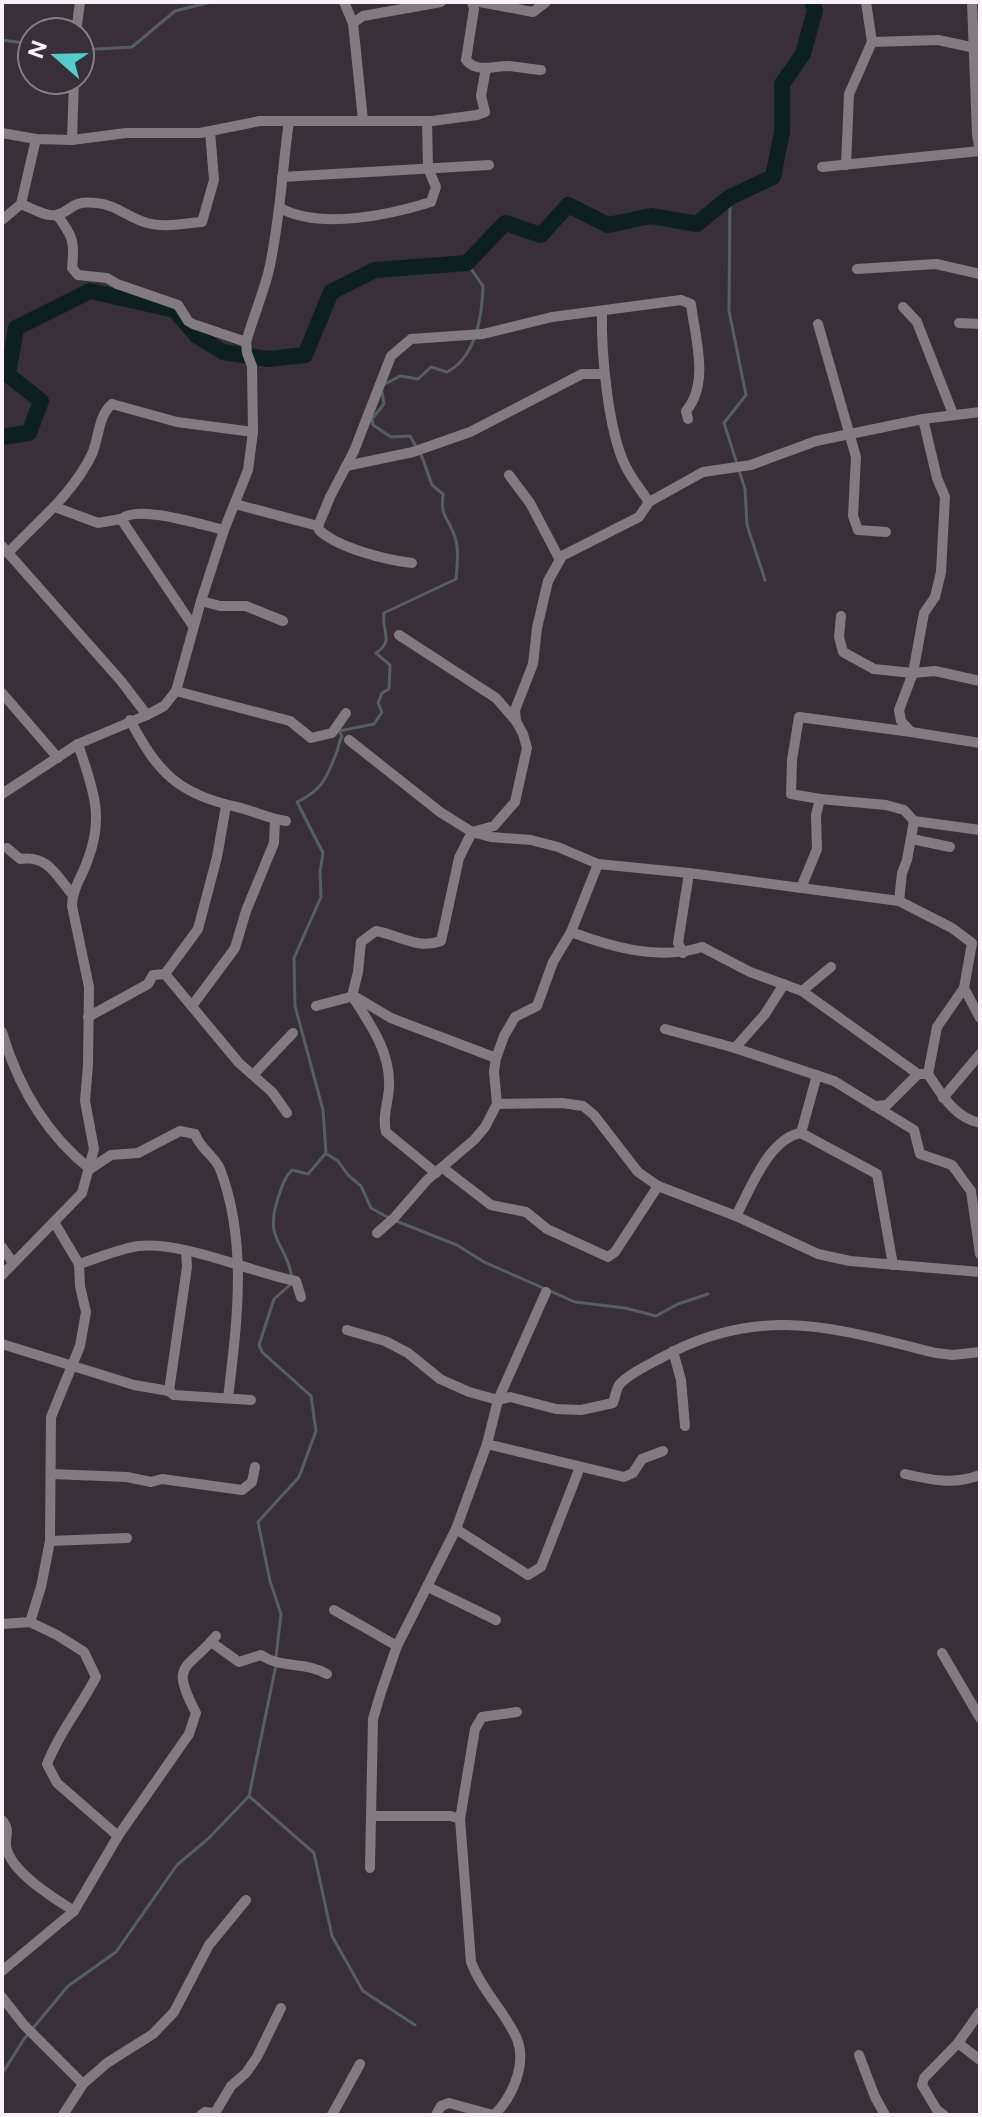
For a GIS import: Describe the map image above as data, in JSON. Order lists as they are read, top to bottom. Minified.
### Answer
{"north":"left"}
